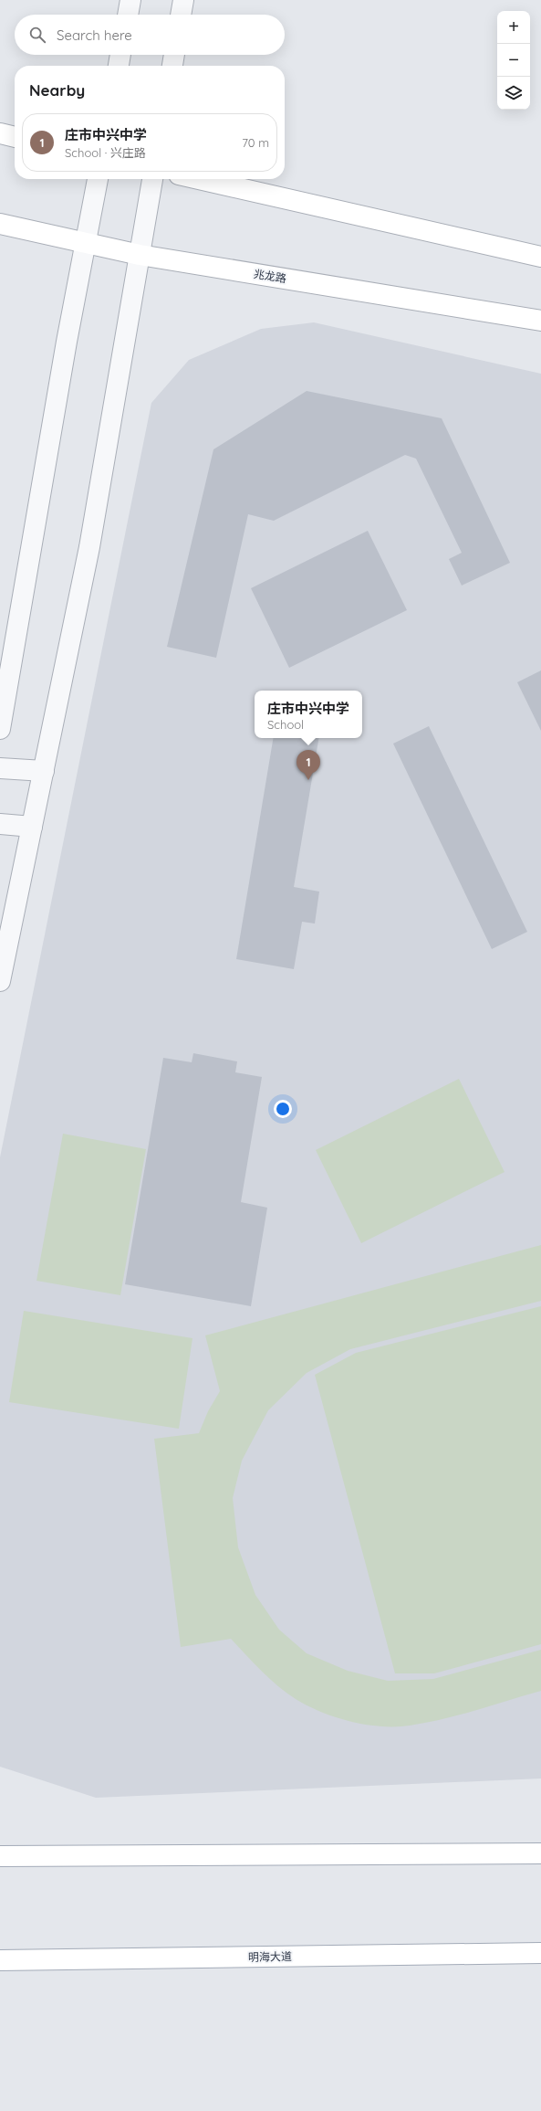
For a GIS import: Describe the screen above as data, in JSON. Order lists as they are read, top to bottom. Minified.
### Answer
{"streets":{"main road":["兆龙路","明海大道"]},"page":{"map_buttons":["+","−"],"search":"Search here","heading":"Nearby","list":[{"mark":"1","name":"庄市中兴中学","note":"School · 兴庄路","value":"70 m"}],"popup":["庄市中兴中学","School"],"pins":"1"}}
